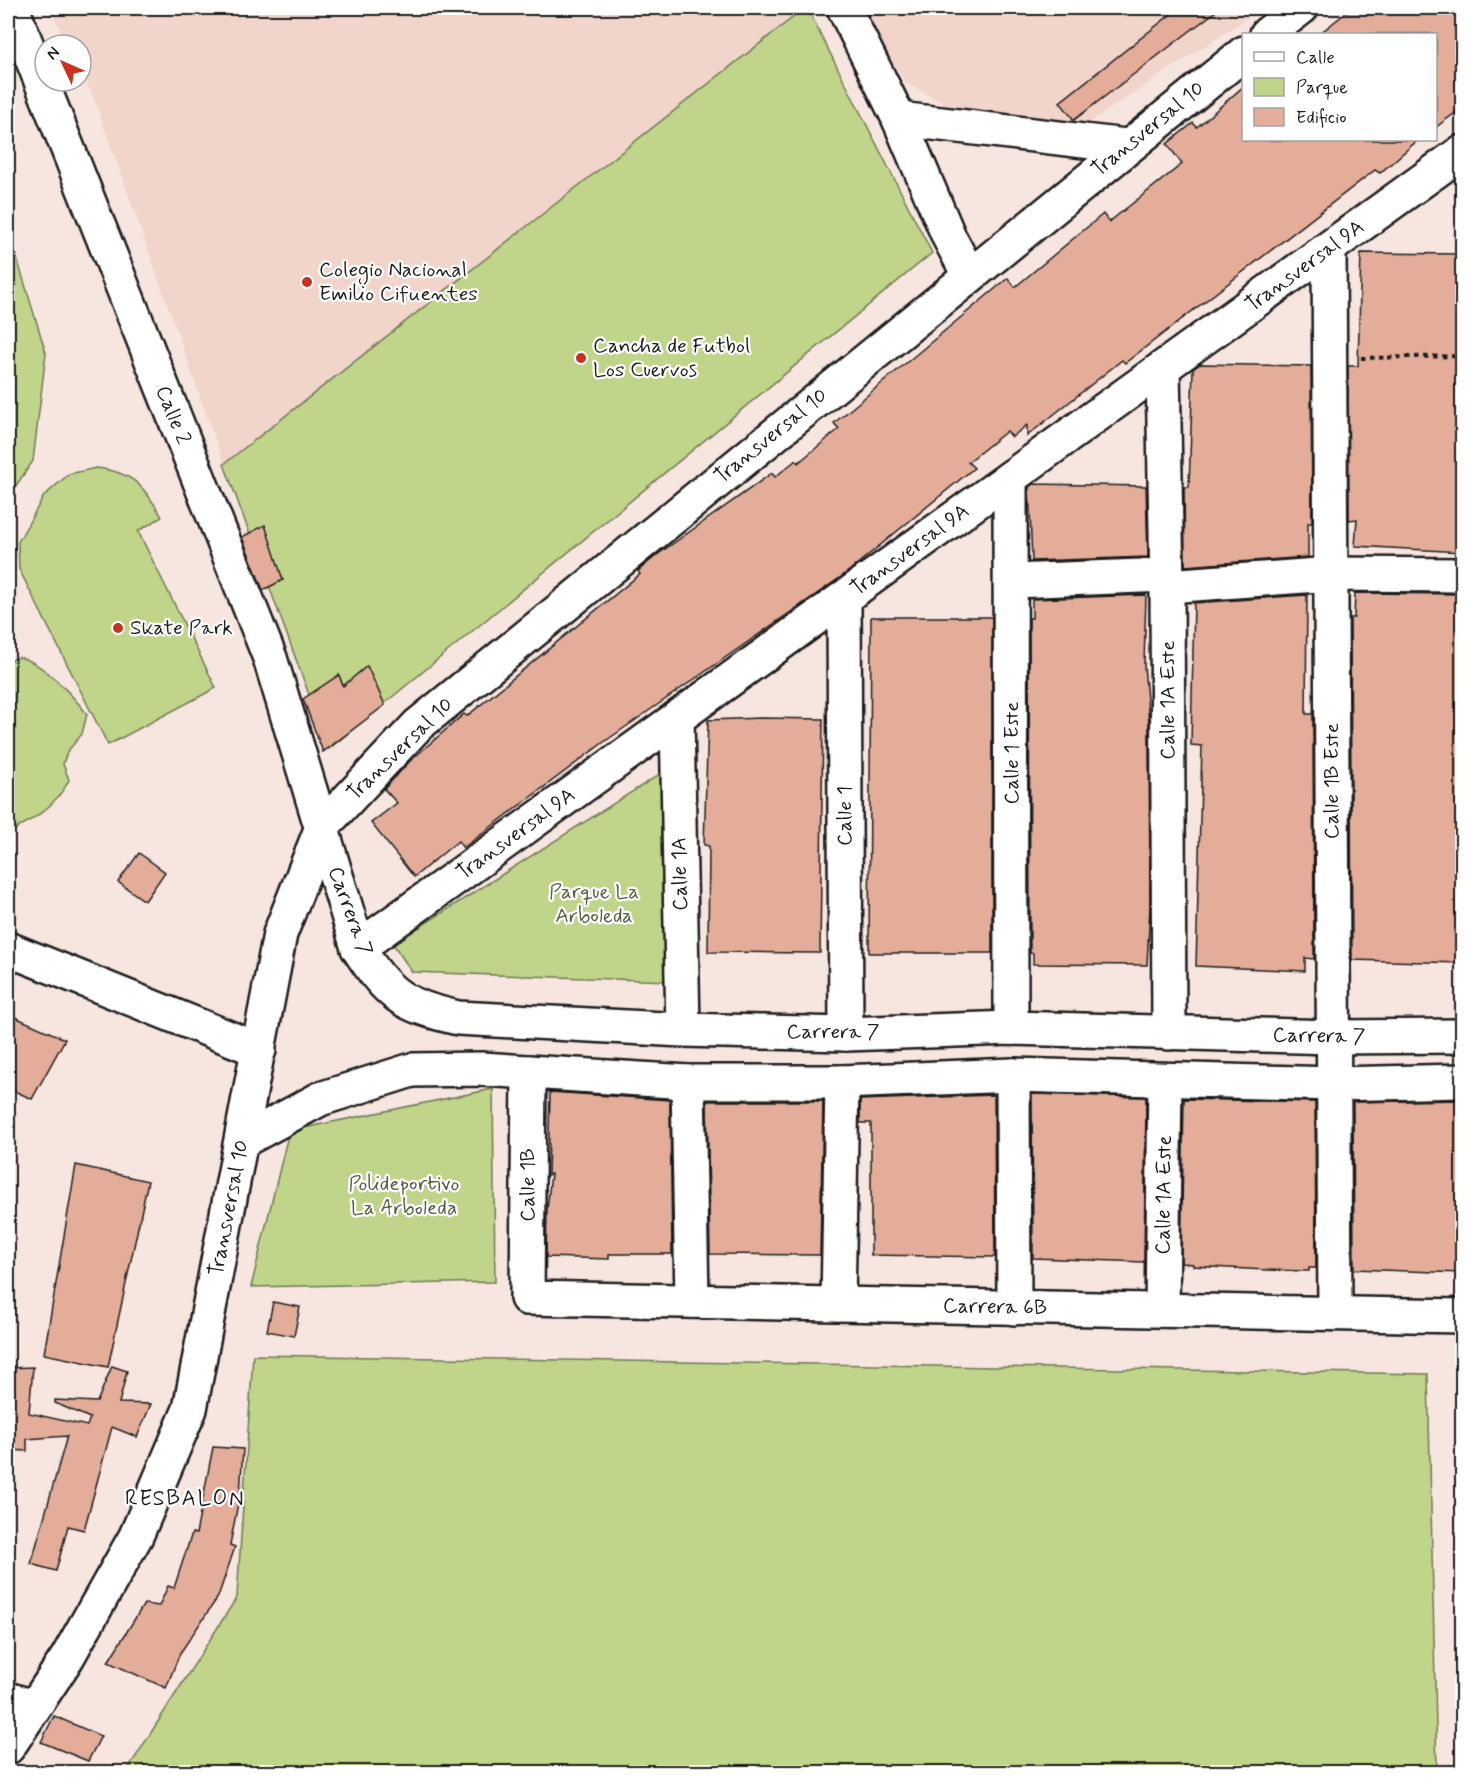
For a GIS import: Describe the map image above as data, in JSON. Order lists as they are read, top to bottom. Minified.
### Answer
{"streets":{"street":["Transversal 10","Transversal 9A","Calle 2","Calle 1A Este","Calle 1 Este","Calle 1B Este","Calle 1","Calle 1A","Carrera 7","Calle 1B","Carrera 6B"]},"crossings":[["Transversal 10","Calle 2"],["Transversal 10","Carrera 7"],["Transversal 9A","Calle 1A Este"],["Transversal 9A","Calle 1 Este"],["Transversal 9A","Calle 1B Este"],["Transversal 9A","Calle 1"],["Transversal 9A","Calle 1A"],["Transversal 9A","Carrera 7"],["Calle 2","Carrera 7"],["Calle 1A Este","Carrera 7"],["Calle 1A Este","Carrera 6B"],["Calle 1 Este","Carrera 7"],["Calle 1B Este","Carrera 7"],["Calle 1B Este","Carrera 6B"],["Calle 1","Carrera 7"],["Calle 1A","Carrera 7"],["Calle 1B","Carrera 6B"]],"districts":["RESBALON"],"parks":["Parque La Arboleda","Polideportivo La Arboleda"],"places":["Colegio Nacional Emilio Cifuentes","Cancha de Futbol Los Cuervos","Skate Park"],"legend":["Calle","Parque","Edificio"],"north":"top left"}
